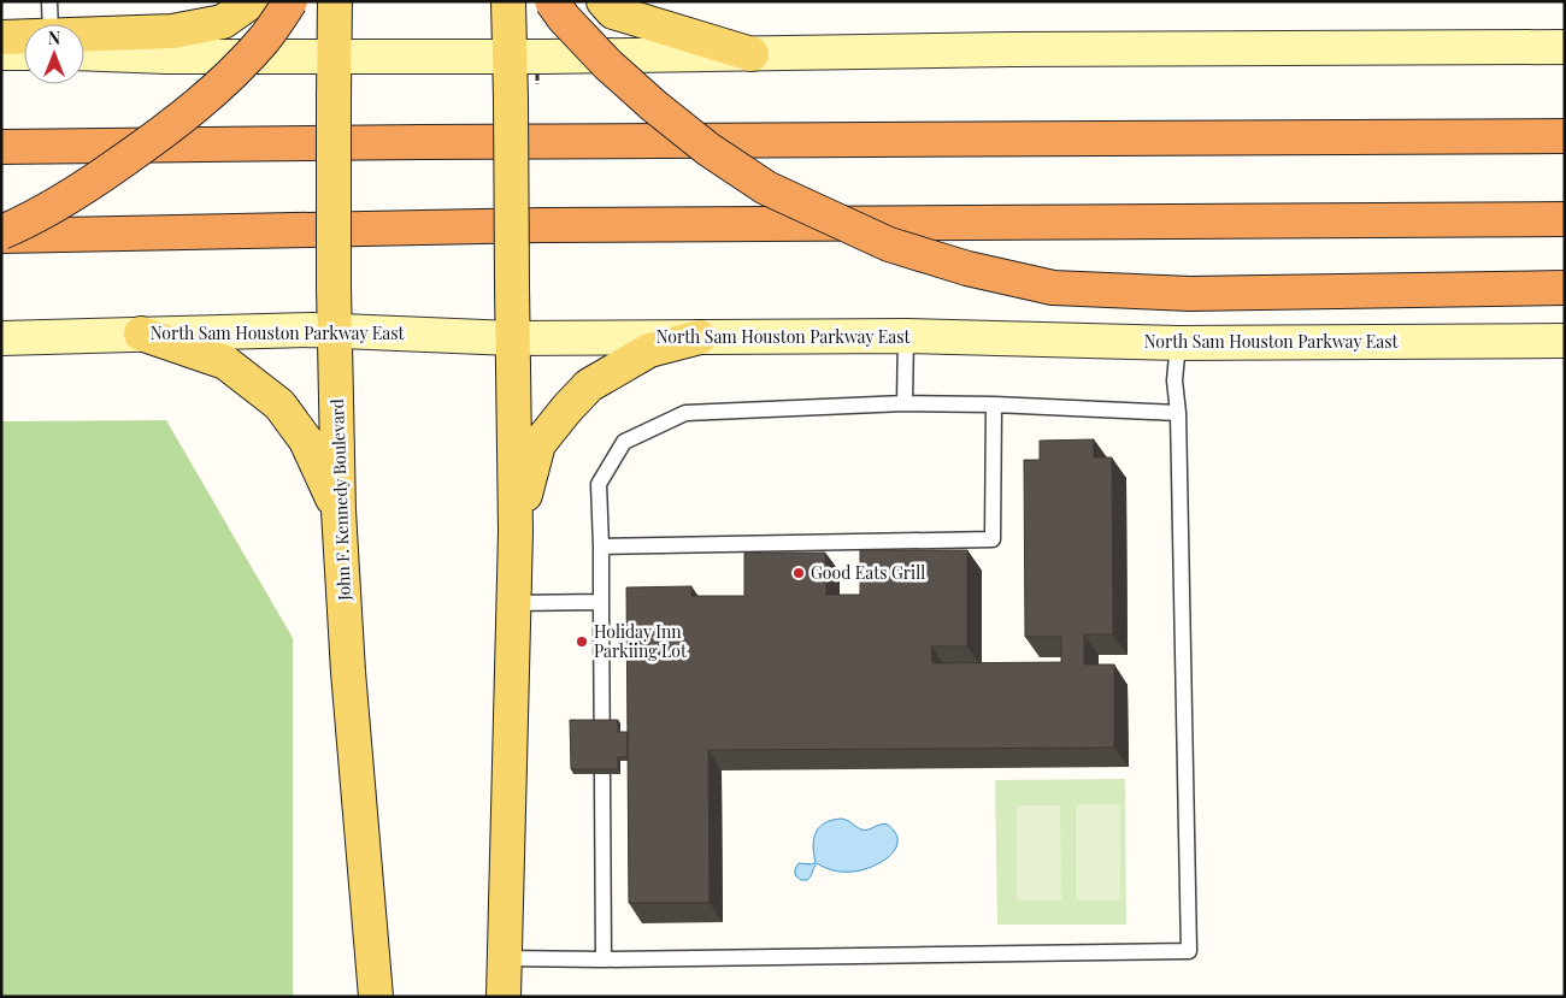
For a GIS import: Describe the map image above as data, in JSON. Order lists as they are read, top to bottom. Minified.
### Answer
{"streets":{"main road":["North Sam Houston Parkway East","John F. Kennedy Boulevard"]},"crossings":[["North Sam Houston Parkway East","John F. Kennedy Boulevard"]],"places":["Good Eats Grill","Holiday Inn Parkiing Lot"],"north":"top"}
